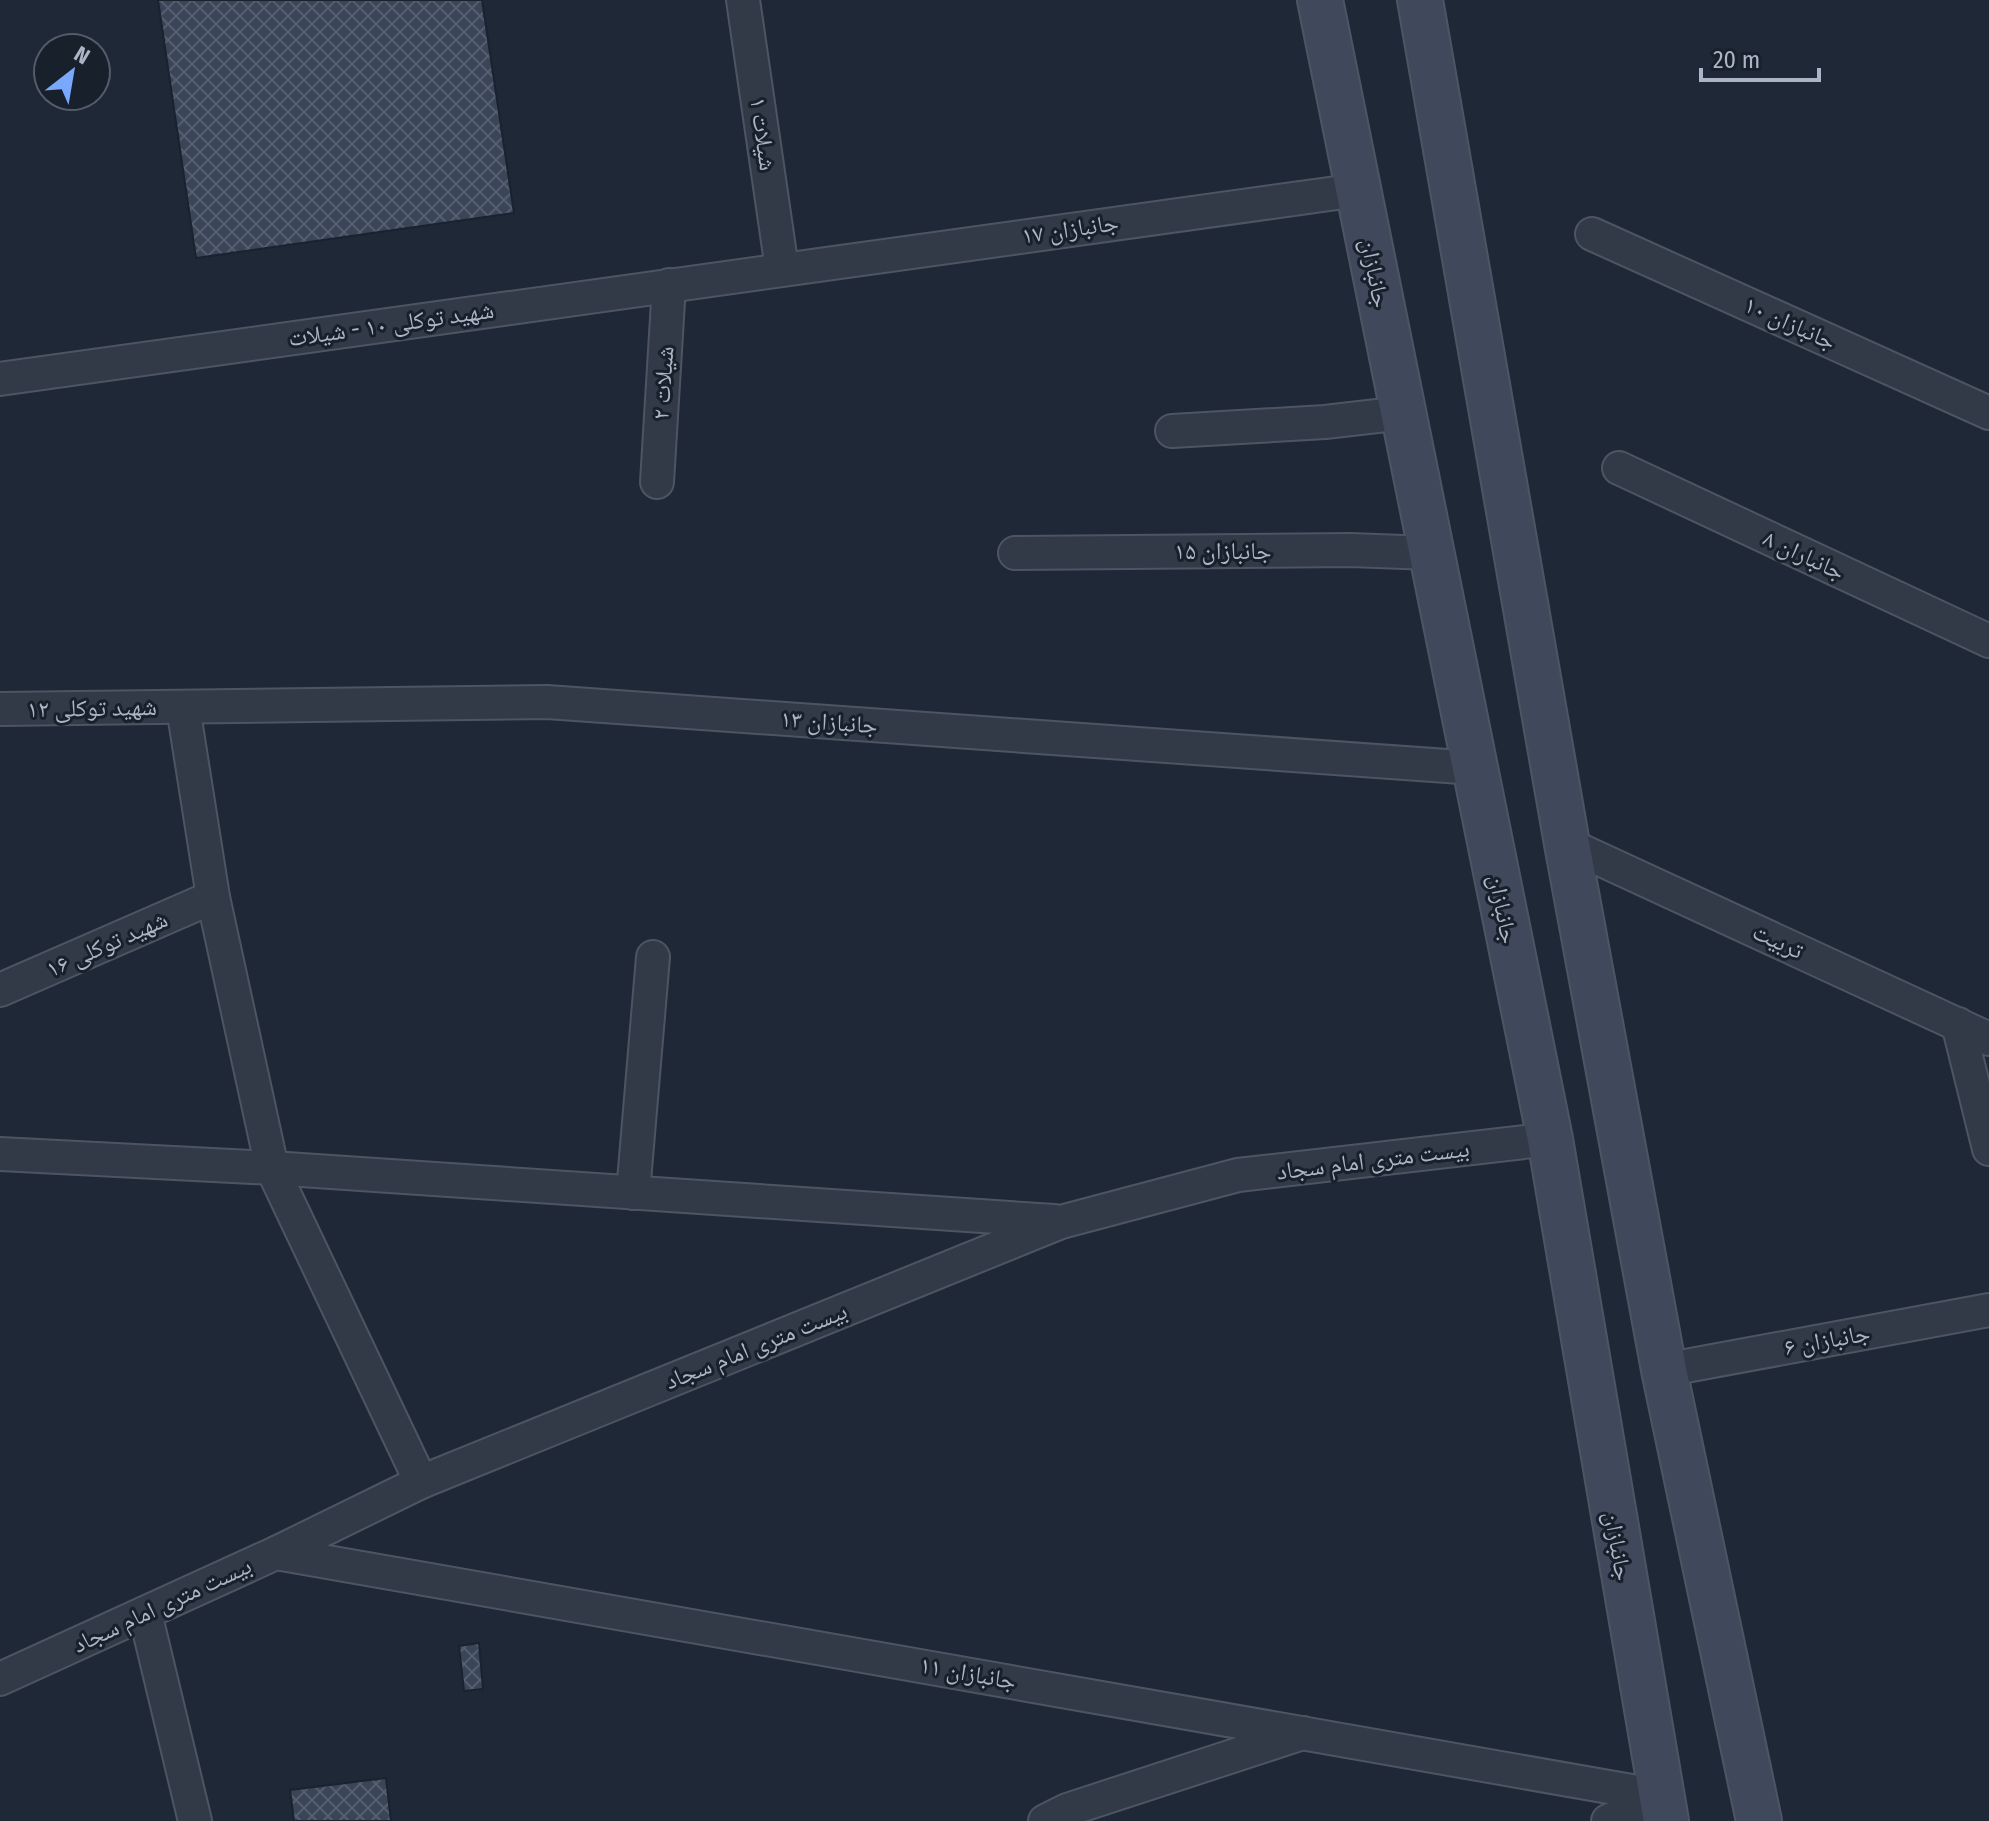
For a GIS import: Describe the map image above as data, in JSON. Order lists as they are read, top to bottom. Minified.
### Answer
{"streets":{"main road":["جانبازان"],"street":["شیلات ۱","جانبازان ۱۷","جانبازان ۱۰","شهید توکلی ۱۰ - شیلات","شیلات ۲","جانبازان ۱۵","جانباران ۸","شهید توکلی ۱۲","جانبازان ۱۳","تربیت","شهید توکلی ۱۶","بیست متری امام سجاد","جانبازان ۶","جانبازان ۱۱"]},"crossings":[["شیلات ۱","جانبازان ۱۷"],["شیلات ۱","شهید توکلی ۱۰ - شیلات"],["جانبازان ۱۷","جانبازان"],["جانبازان ۱۷","شهید توکلی ۱۰ - شیلات"],["جانبازان","جانبازان ۱۵"],["جانبازان","جانبازان ۱۳"],["جانبازان","بیست متری امام سجاد"],["جانبازان","جانبازان ۱۱"],["شهید توکلی ۱۰ - شیلات","شیلات ۲"],["شهید توکلی ۱۲","جانبازان ۱۳"],["بیست متری امام سجاد","جانبازان ۱۱"]],"scale_bar":"20 m","north":"top right"}
